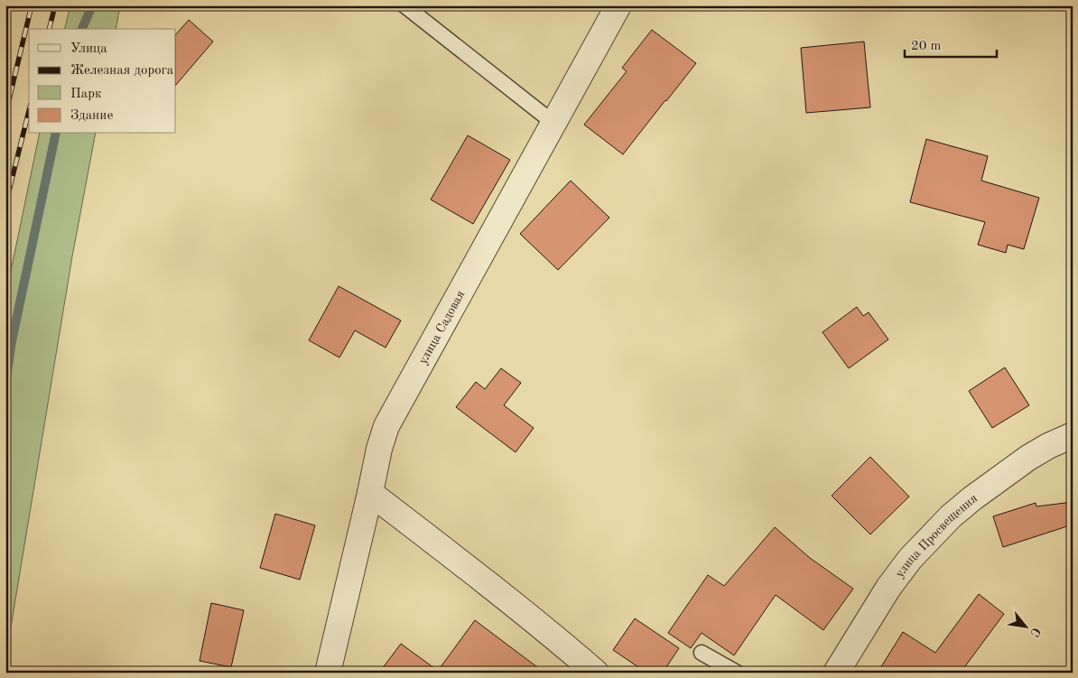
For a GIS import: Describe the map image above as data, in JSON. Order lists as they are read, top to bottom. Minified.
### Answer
{"streets":{"street":["улица Садовая","улица Просвещения"]},"legend":["Улица","Железная дорога","Парк","Здание"],"scale_bar":"20 m","north":"bottom right"}
